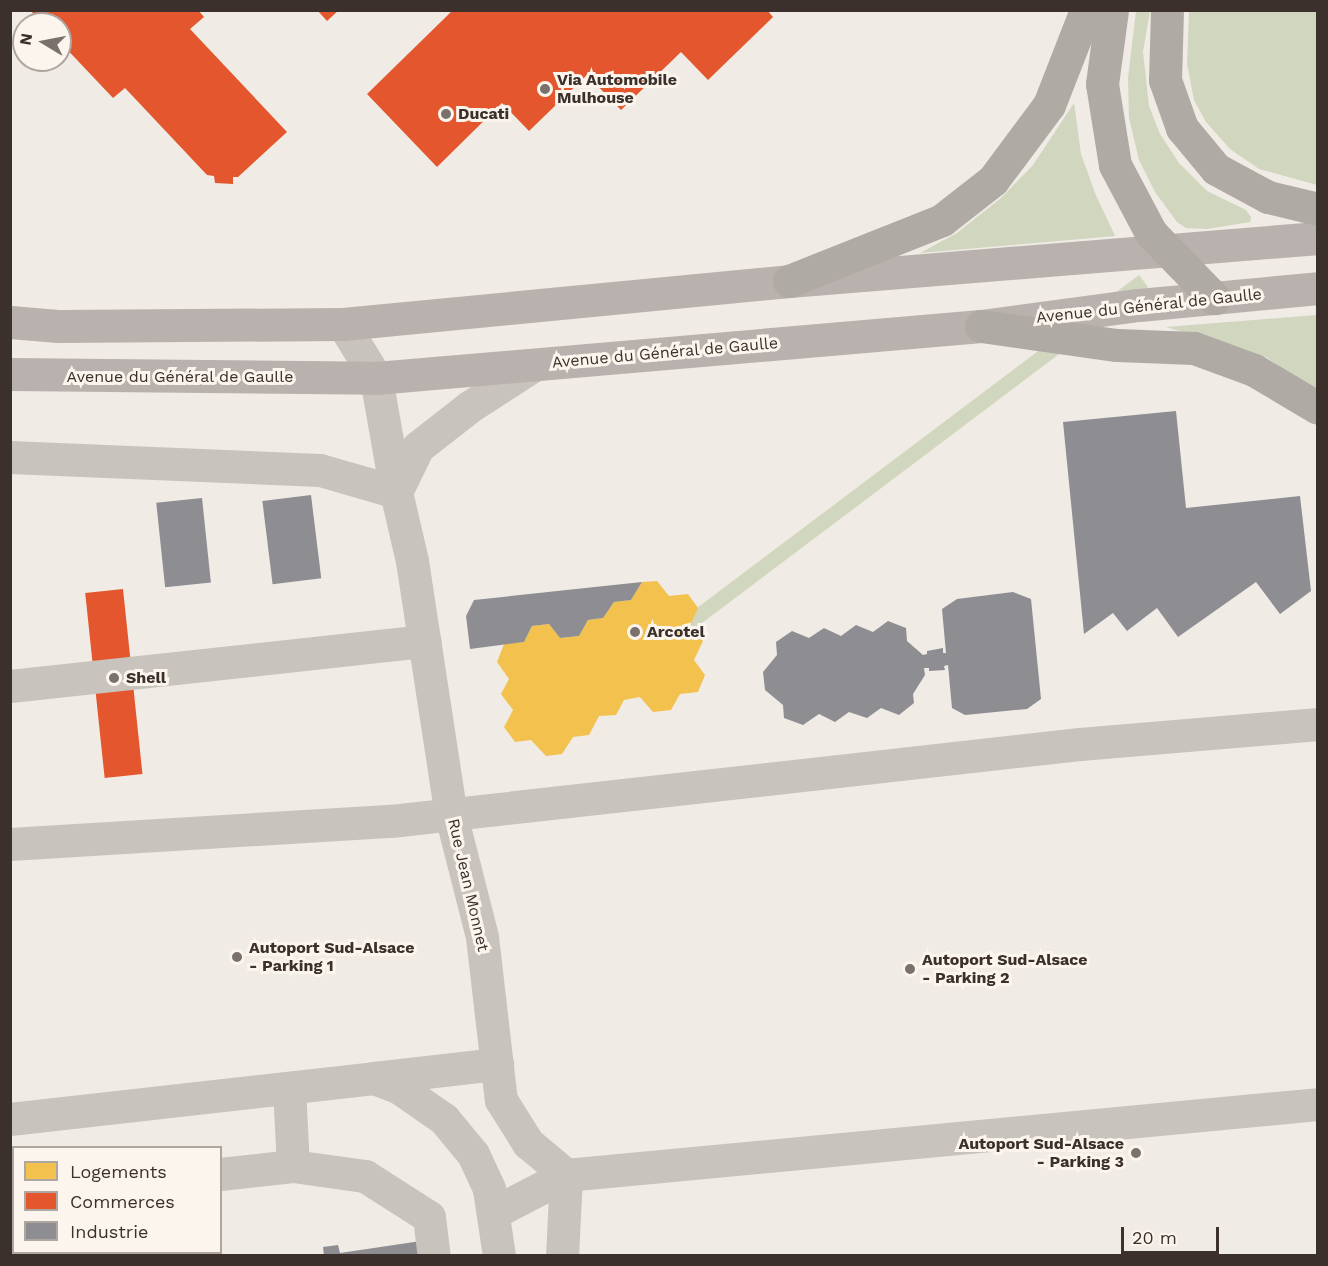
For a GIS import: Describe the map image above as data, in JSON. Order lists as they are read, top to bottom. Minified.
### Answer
{"streets":{"main road":["Avenue du Général de Gaulle"],"street":["Rue Jean Monnet"]},"crossings":[["Avenue du Général de Gaulle","Rue Jean Monnet"]],"places":["Via Automobile Mulhouse","Ducati","Arcotel","Shell","Autoport Sud-Alsace - Parking 1","Autoport Sud-Alsace - Parking 2","Autoport Sud-Alsace - Parking 3"],"legend":["Logements","Commerces","Industrie"],"scale_bar":"20 m","north":"left"}
